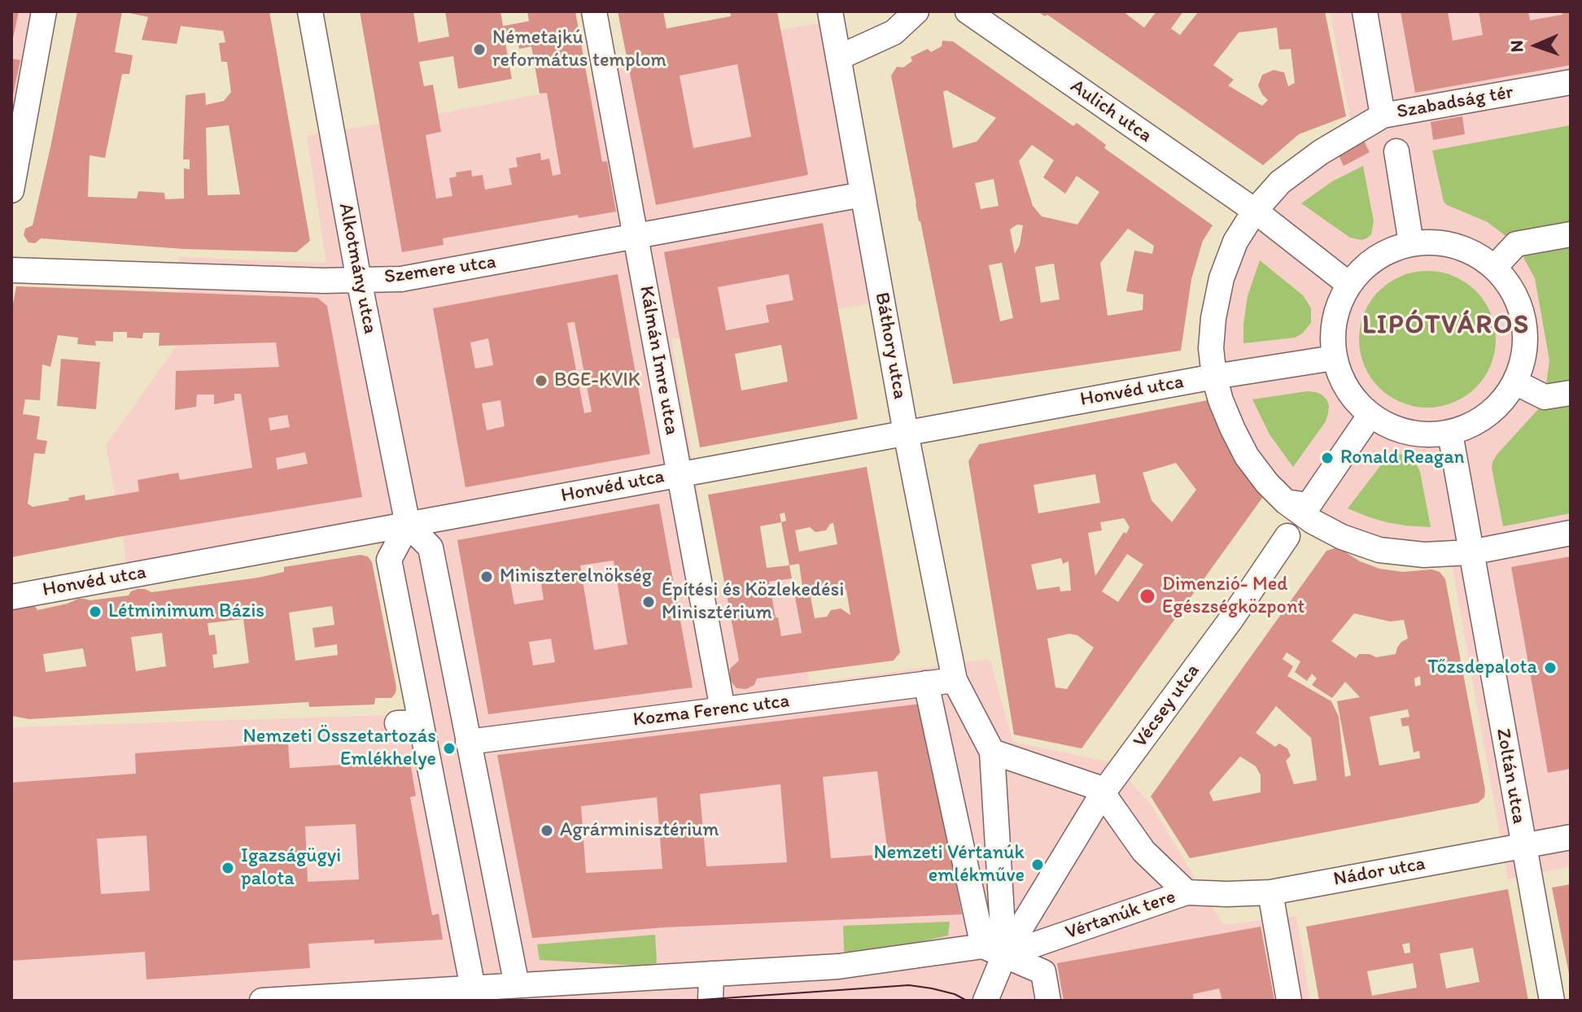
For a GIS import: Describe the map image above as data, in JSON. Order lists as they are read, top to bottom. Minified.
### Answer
{"streets":{"street":["Szabadság tér","Aulich utca","Alkotmány utca","Szemere utca","Báthory utca","Kálmán Imre utca","Honvéd utca","Vécsey utca","Kozma Ferenc utca","Zoltán utca","Nádor utca","Vértanúk tere"]},"crossings":[["Szabadság tér","Aulich utca"],["Szabadság tér","Honvéd utca"],["Szabadság tér","Zoltán utca"],["Alkotmány utca","Szemere utca"],["Alkotmány utca","Honvéd utca"],["Szemere utca","Báthory utca"],["Szemere utca","Kálmán Imre utca"],["Báthory utca","Honvéd utca"],["Báthory utca","Kozma Ferenc utca"],["Kálmán Imre utca","Honvéd utca"],["Kálmán Imre utca","Kozma Ferenc utca"],["Vécsey utca","Vértanúk tere"],["Zoltán utca","Nádor utca"],["Nádor utca","Vértanúk tere"]],"districts":["LIPÓTVÁROS"],"places":["Németajkú református templom","BGE-KVIK","Ronald Reagan","Miniszterelnökség","Dimenzió- Med Egészségközpont","Építési és Közlekedési Minisztérium","Létminimum Bázis","Tőzsdepalota","Nemzeti Összetartozás Emlékhelye","Agrárminisztérium","Nemzeti Vértanúk emlékműve","Igazságügyi palota"],"north":"left"}
